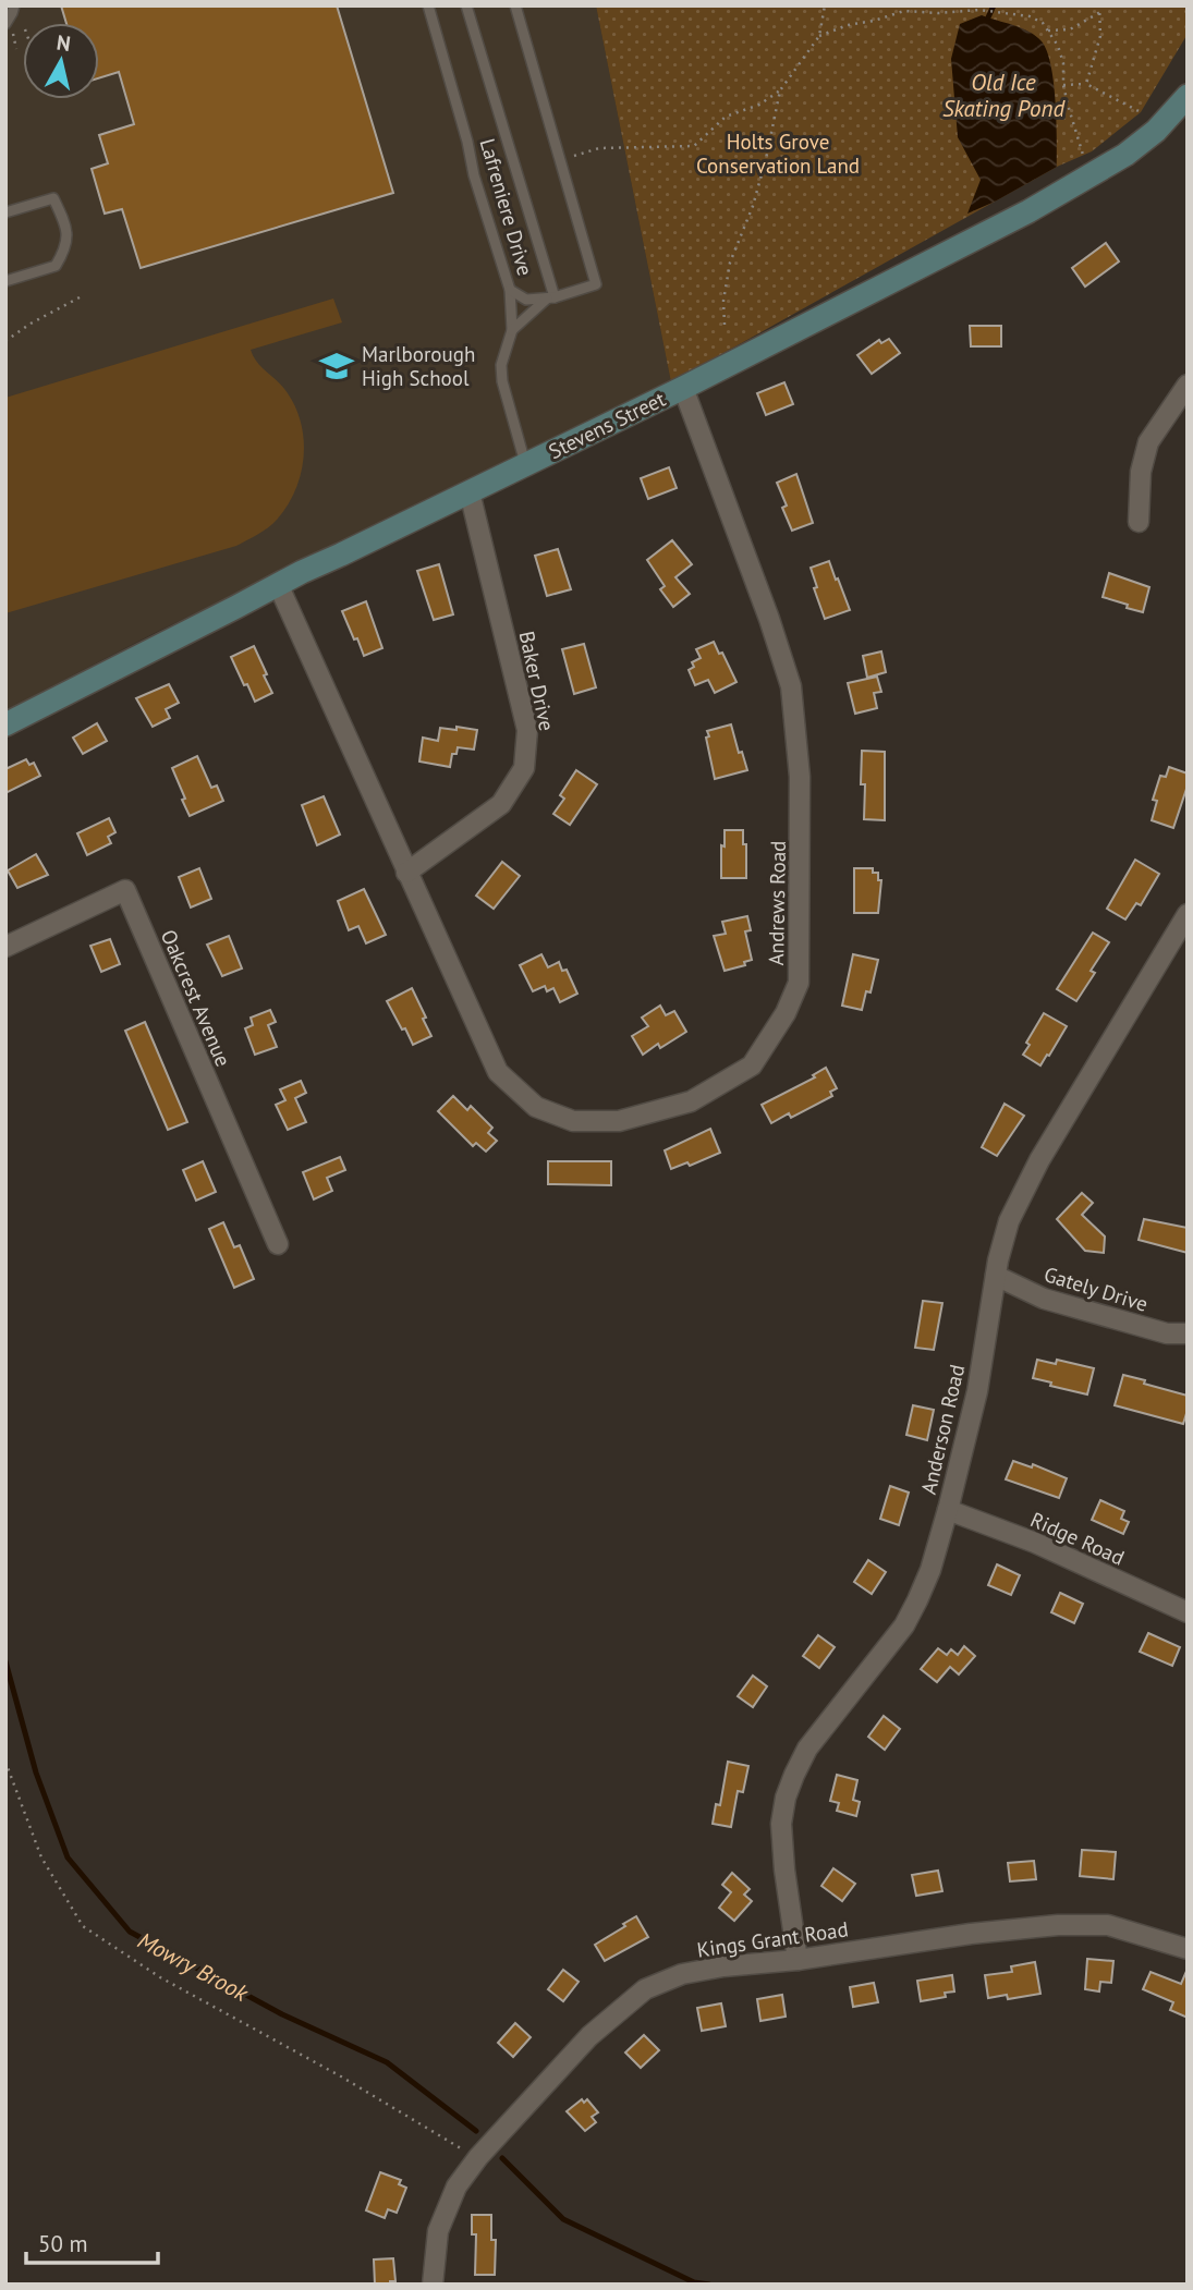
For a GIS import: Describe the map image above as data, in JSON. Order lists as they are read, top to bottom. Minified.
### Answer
{"streets":{"street":["Stevens Street","Baker Drive","Andrews Road","Oakcrest Avenue","Gately Drive","Anderson Road","Ridge Road","Kings Grant Road"],"lane":["Lafreniere Drive"]},"crossings":[["Lafreniere Drive","Stevens Street"],["Stevens Street","Baker Drive"],["Stevens Street","Andrews Road"],["Baker Drive","Andrews Road"],["Gately Drive","Anderson Road"],["Anderson Road","Ridge Road"],["Anderson Road","Kings Grant Road"]],"water":["Old Ice Skating Pond","Mowry Brook"],"parks":["Holts Grove Conservation Land"],"places":{"school or university":["Marlborough High School"]},"scale_bar":"50 m","north":"top"}
